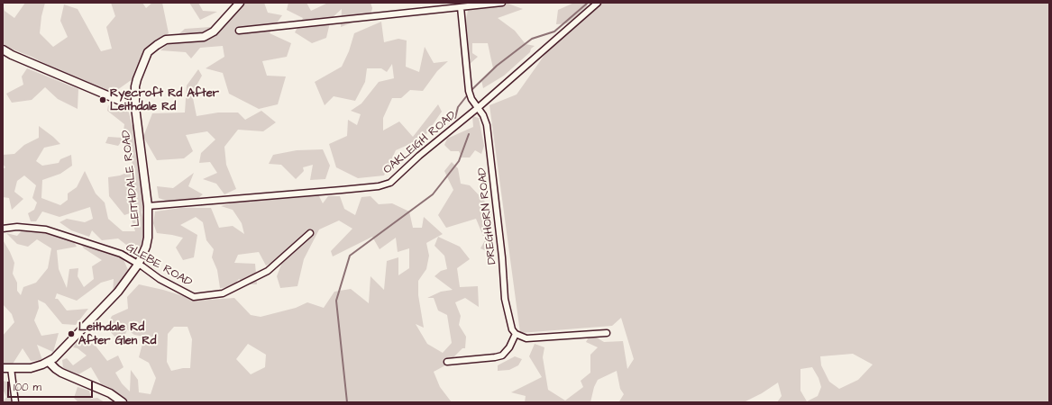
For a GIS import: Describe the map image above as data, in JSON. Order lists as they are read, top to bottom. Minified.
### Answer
{"streets":{"street":["OAKLEIGH ROAD","LEITHDALE ROAD","DREGHORN ROAD","GLEBE ROAD"]},"crossings":[["OAKLEIGH ROAD","LEITHDALE ROAD"],["OAKLEIGH ROAD","DREGHORN ROAD"],["LEITHDALE ROAD","GLEBE ROAD"]],"places":["Ryecroft Rd After Leithdale Rd","Leithdale Rd After Glen Rd"],"scale_bar":"100 m"}
